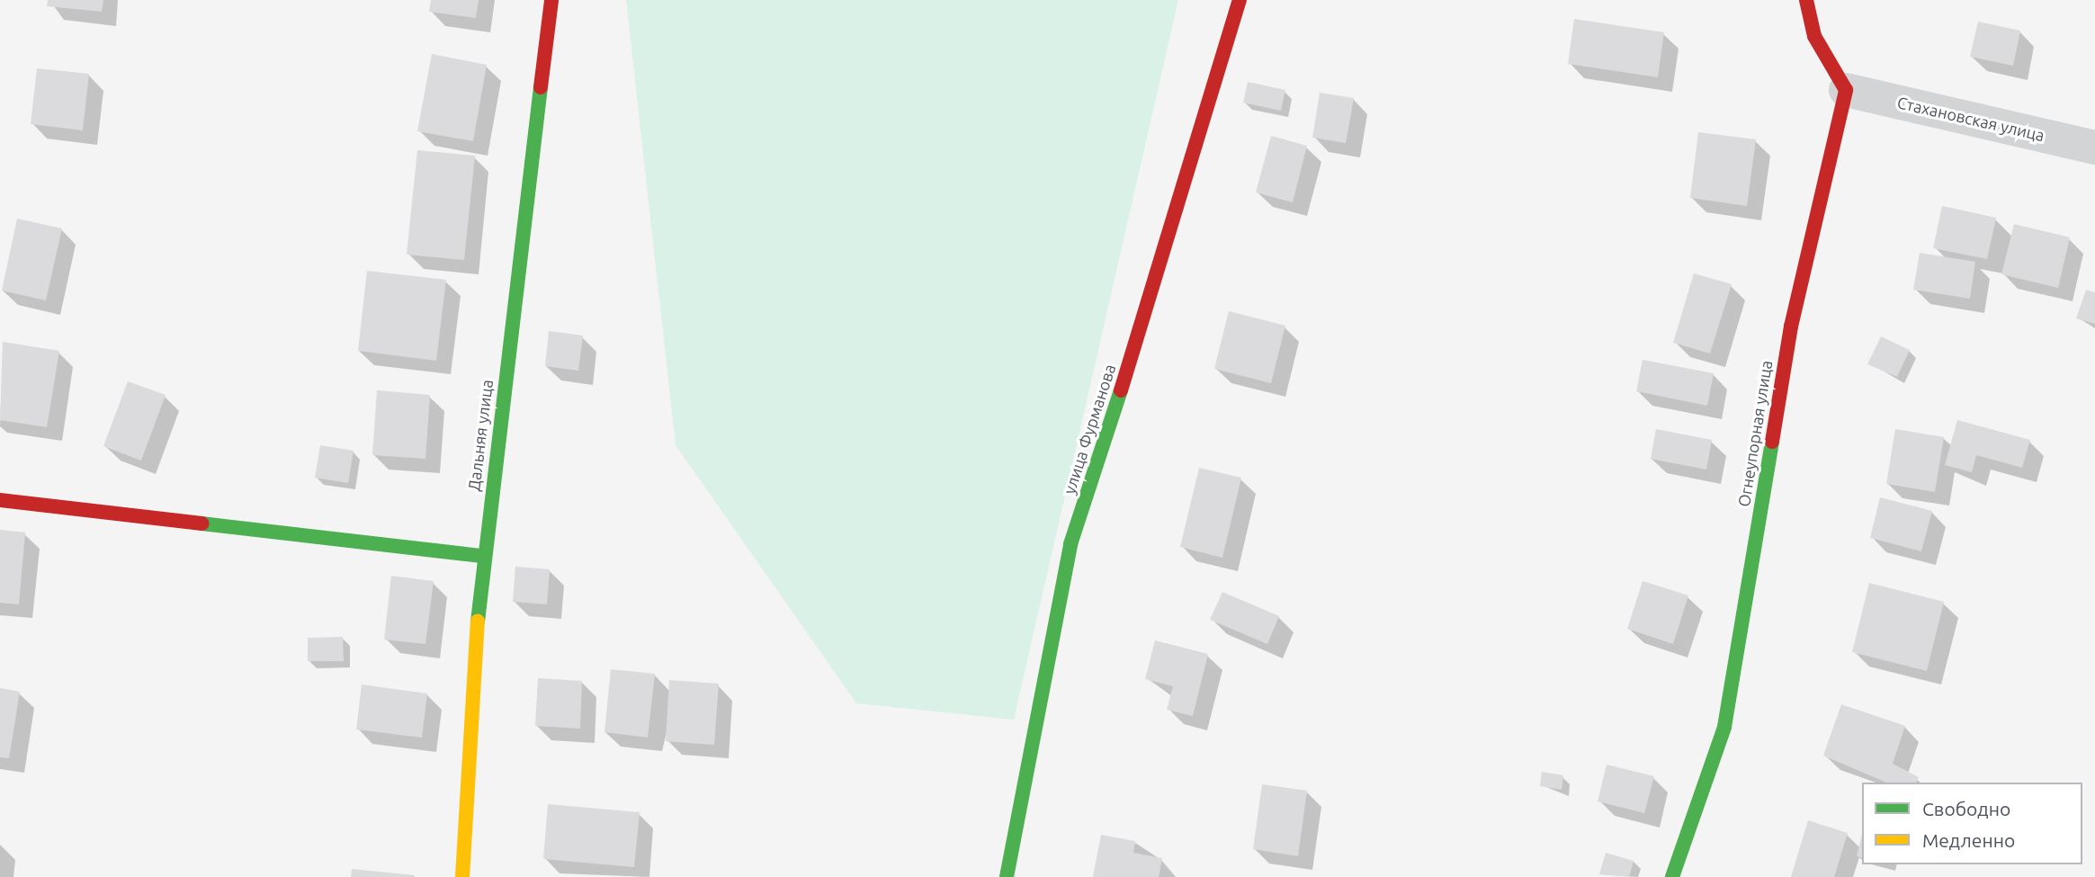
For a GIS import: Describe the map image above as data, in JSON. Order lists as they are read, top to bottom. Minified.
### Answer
{"streets":{"street":["Стахановская улица","улица Фурманова","Огнеупорная улица","Дальняя улица"]},"crossings":[["Стахановская улица","Огнеупорная улица"]],"legend":["Свободно","Медленно"]}
